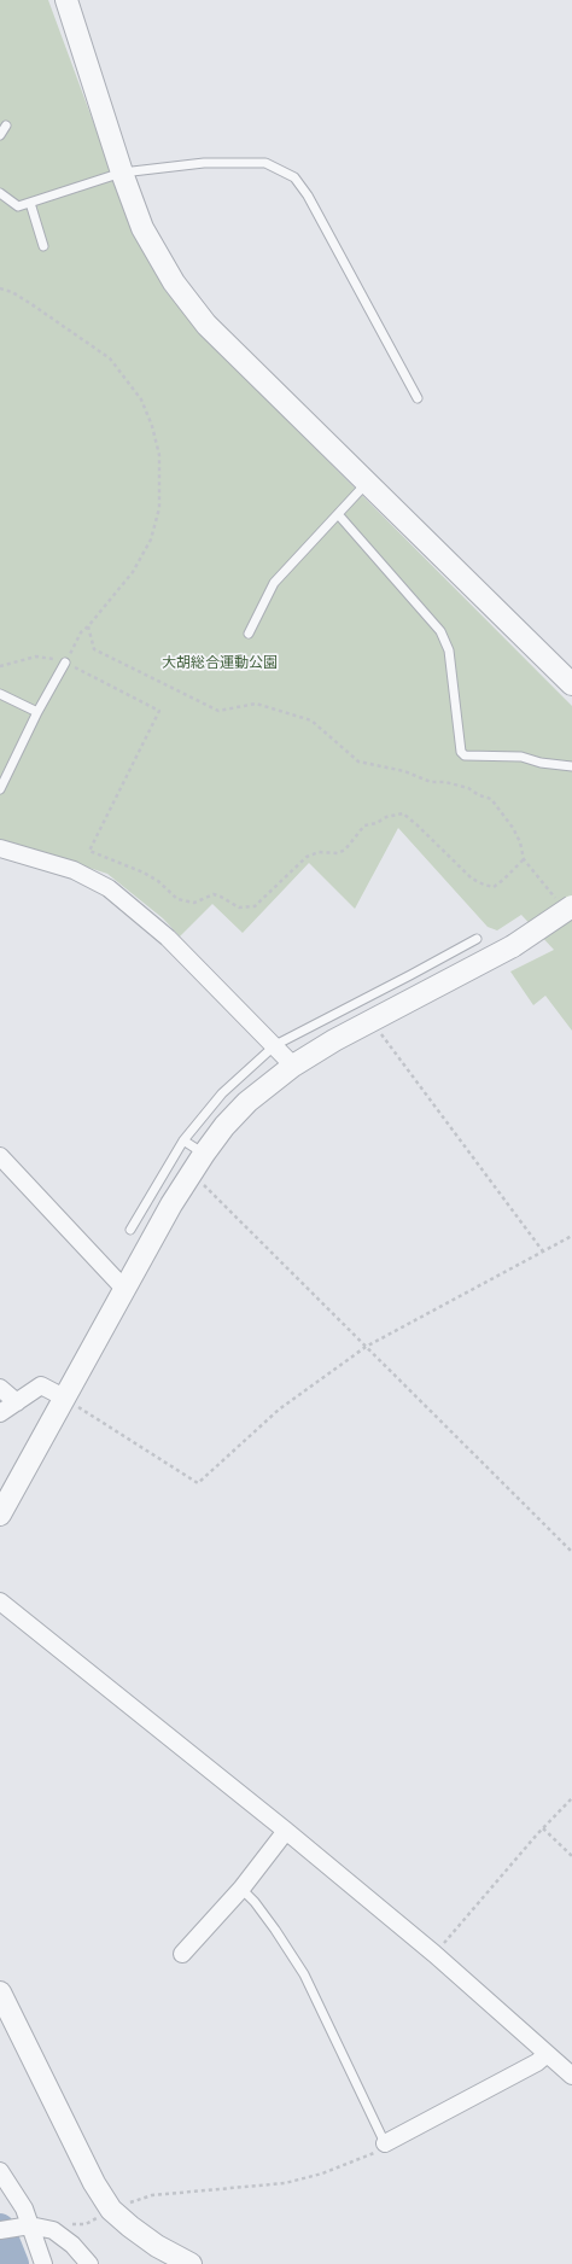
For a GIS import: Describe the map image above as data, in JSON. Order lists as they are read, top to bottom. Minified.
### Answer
{"parks":["大胡総合運動公園"]}
